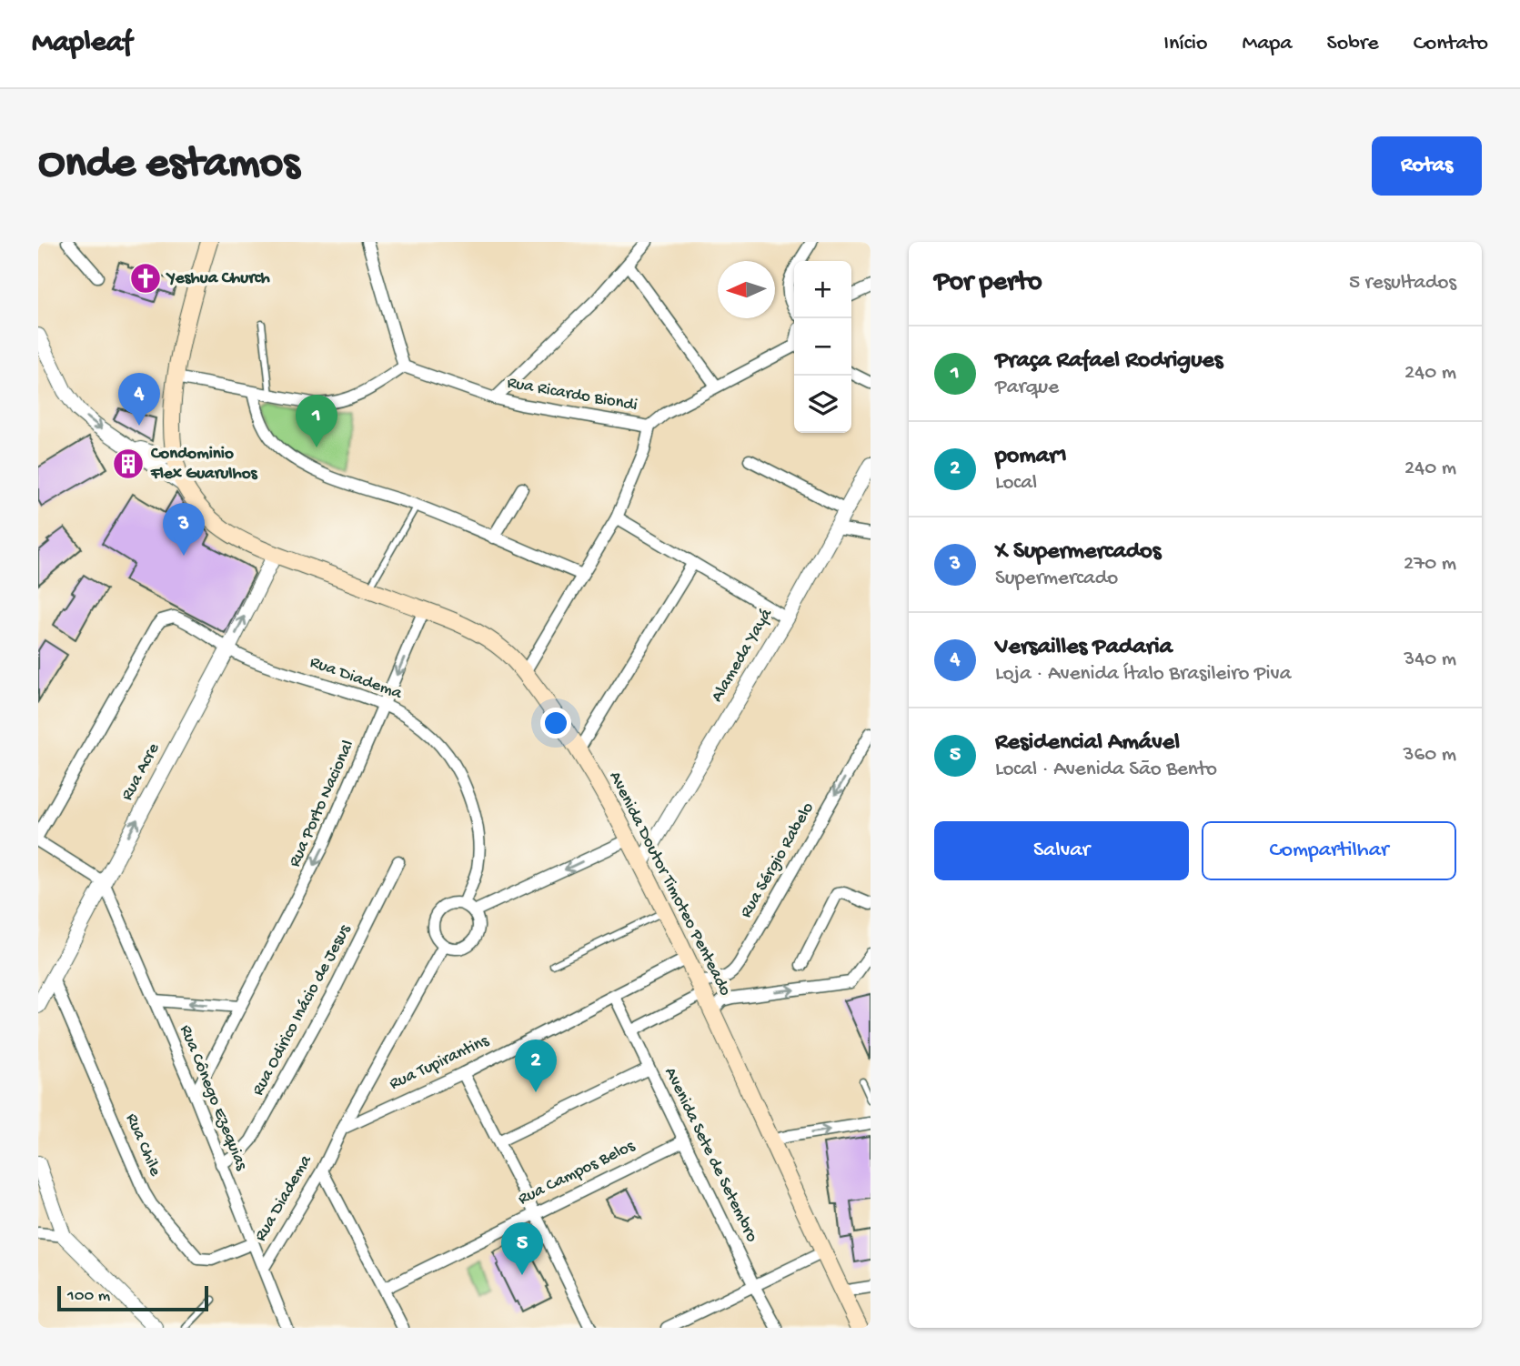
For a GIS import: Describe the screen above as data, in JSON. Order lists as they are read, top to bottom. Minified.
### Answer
{"streets":{"main road":["Avenida Doutor Timoteo Penteado"],"street":["Rua Ricardo Biondi","Alameda Yayá","Rua Diadema","Rua Acre","Rua Porto Nacional","Rua Sérgio Rabelo","Rua Odirico Inácio de Jesus","Rua Tupirantins","Rua Cônego Ezequias","Rua Chile","Avenida Sete de Setembro","Rua Campos Belos"]},"crossings":[["Alameda Yayá","Avenida Doutor Timoteo Penteado"],["Rua Diadema","Rua Acre"],["Rua Diadema","Rua Porto Nacional"],["Rua Diadema","Rua Tupirantins"],["Rua Diadema","Rua Cônego Ezequias"],["Rua Acre","Avenida Doutor Timoteo Penteado"],["Rua Acre","Rua Cônego Ezequias"],["Rua Acre","Rua Chile"],["Rua Porto Nacional","Avenida Doutor Timoteo Penteado"],["Rua Porto Nacional","Rua Cônego Ezequias"],["Avenida Doutor Timoteo Penteado","Rua Tupirantins"],["Rua Odirico Inácio de Jesus","Rua Cônego Ezequias"],["Rua Tupirantins","Avenida Sete de Setembro"],["Rua Cônego Ezequias","Rua Chile"],["Avenida Sete de Setembro","Rua Campos Belos"]],"one_way":["Rua Acre","Rua Porto Nacional","Rua Sérgio Rabelo"],"places":{"church":["Yeshua Church"],"building":["Condominio Flex Guarulhos"]},"scale_bar":"100 m","north":"left","page":{"header":"Mapleaf","nav":["Início","Mapa","Sobre","Contato"],"buttons":["Rotas",["Salvar","Compartilhar"]],"title":"Onde estamos","heading":["Por perto","5 resultados"],"map_buttons":["+","−"],"list":[{"mark":"1","name":"Praça Rafael Rodrigues","note":"Parque","value":"240 m"},{"mark":"2","name":"pomar1","note":"Local","value":"240 m"},{"mark":"3","name":"X Supermercados","note":"Supermercado","value":"270 m"},{"mark":"4","name":"Versailles Padaria","note":"Loja · Avenida Ítalo Brasileiro Piva","value":"340 m"},{"mark":"5","name":"Residencial Amável","note":"Local · Avenida São Bento","value":"360 m"}],"pins":["4","1","3","2","5"],"scale":"100 m"}}
